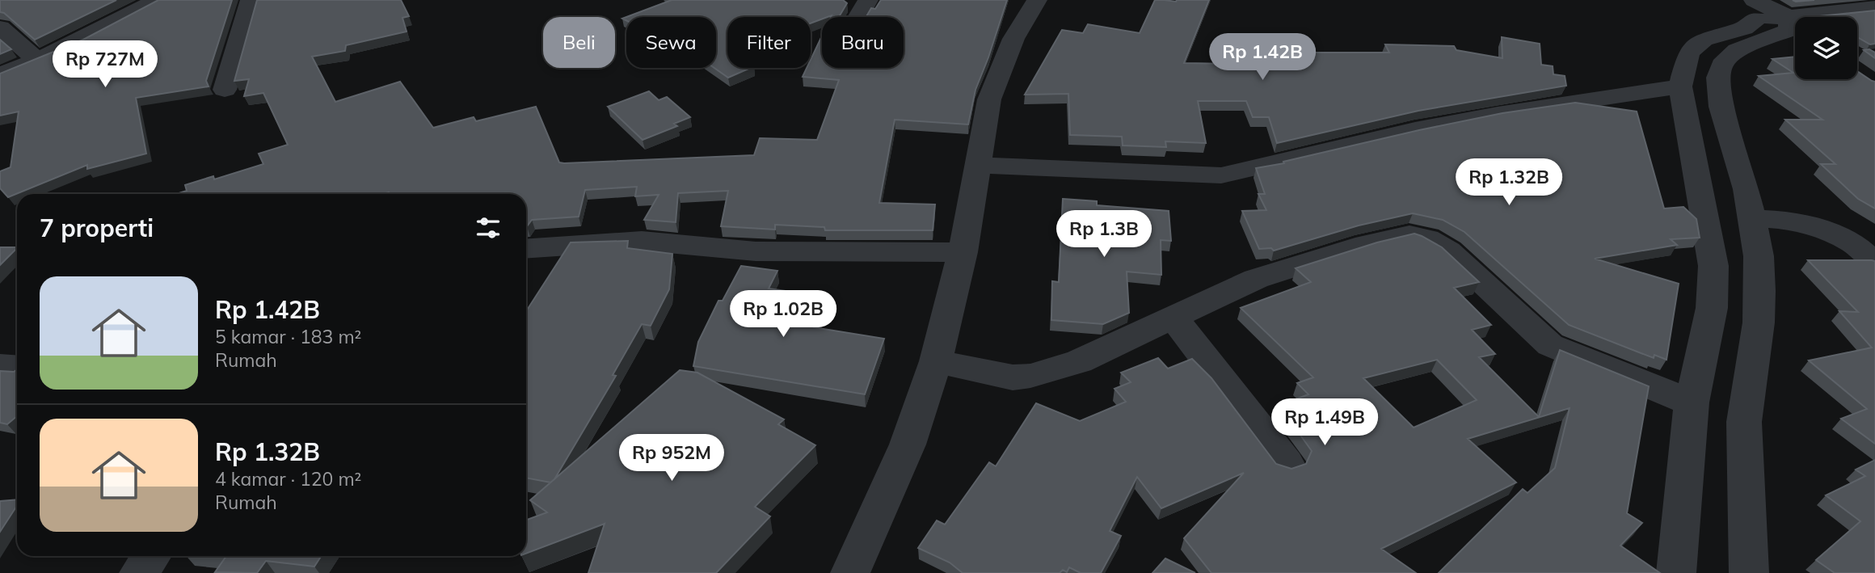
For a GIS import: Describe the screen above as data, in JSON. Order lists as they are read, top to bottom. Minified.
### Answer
{"page":{"chip":["Beli","Sewa","Filter","Baru"],"price":["Rp 1.42B","Rp 727M","Rp 1.32B","Rp 1.3B","Rp 1.02B","Rp 1.49B","Rp 952M"],"heading":"7 properti","list":[{"name":"Rp 1.42B","note":"5 kamar · 183 m² · Rumah"},{"name":"Rp 1.32B","note":"4 kamar · 120 m² · Rumah"}]}}
